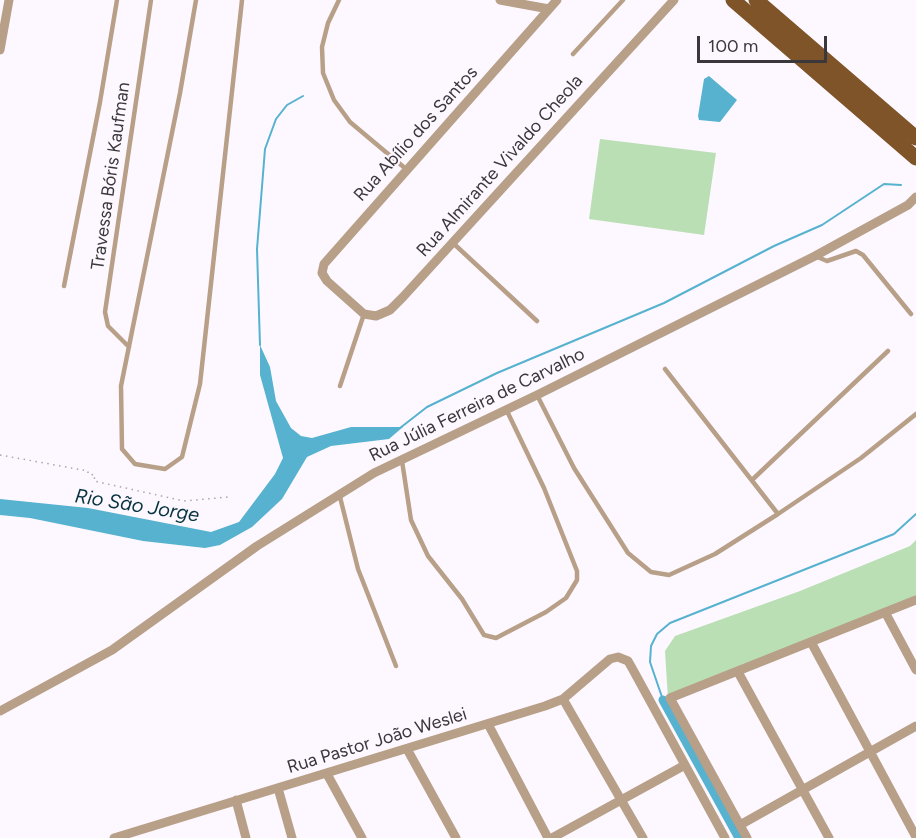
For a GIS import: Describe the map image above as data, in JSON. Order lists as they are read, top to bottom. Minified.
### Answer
{"streets":{"street":["Rua Abílio dos Santos","Rua Almirante Vivaldo Cheola","Rua Júlia Ferreira de Carvalho","Rua Pastor João Weslei"],"lane":["Travessa Bóris Kaufman"]},"crossings":[["Rua Abílio dos Santos","Rua Almirante Vivaldo Cheola"]],"water":["Rio São Jorge"],"scale_bar":"100 m"}
